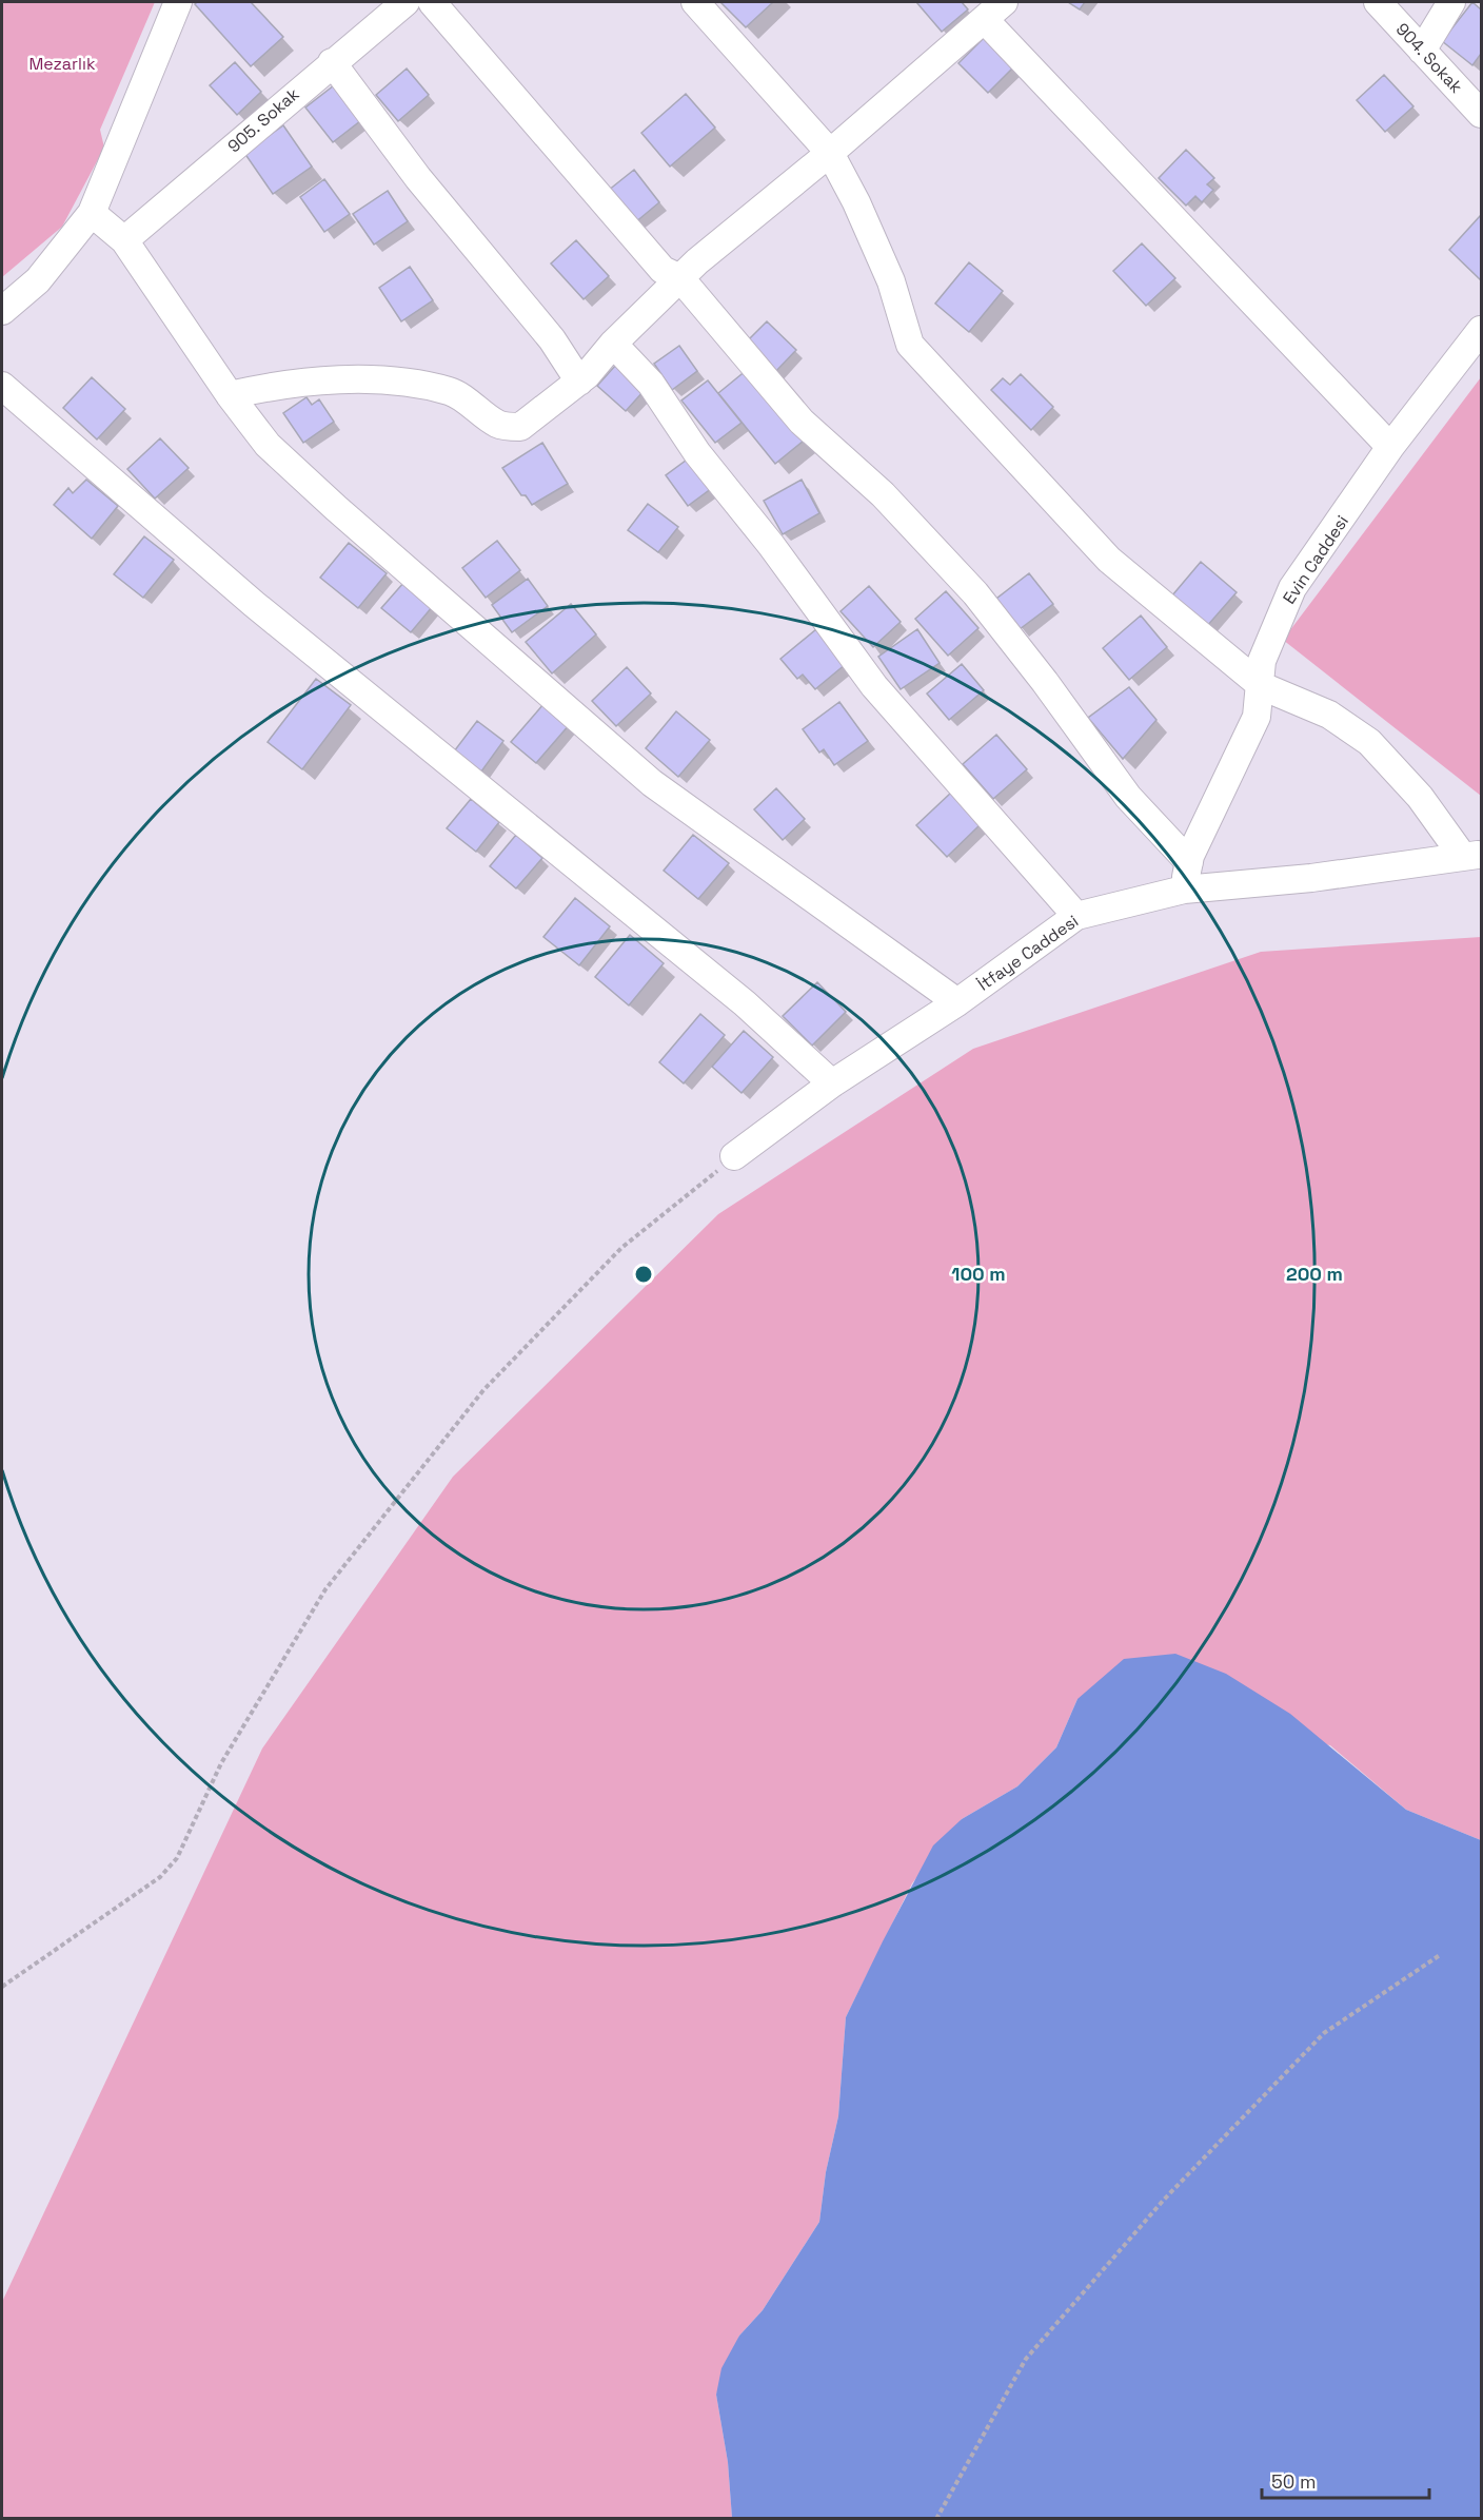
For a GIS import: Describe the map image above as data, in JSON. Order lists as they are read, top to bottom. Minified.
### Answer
{"streets":{"street":["904. Sokak","905. Sokak","Evin Caddesi","İtfaye Caddesi"]},"crossings":[["Evin Caddesi","İtfaye Caddesi"]],"parks":["Mezarlık"],"scale_bar":"50 m","rings":["100 m","200 m"]}
